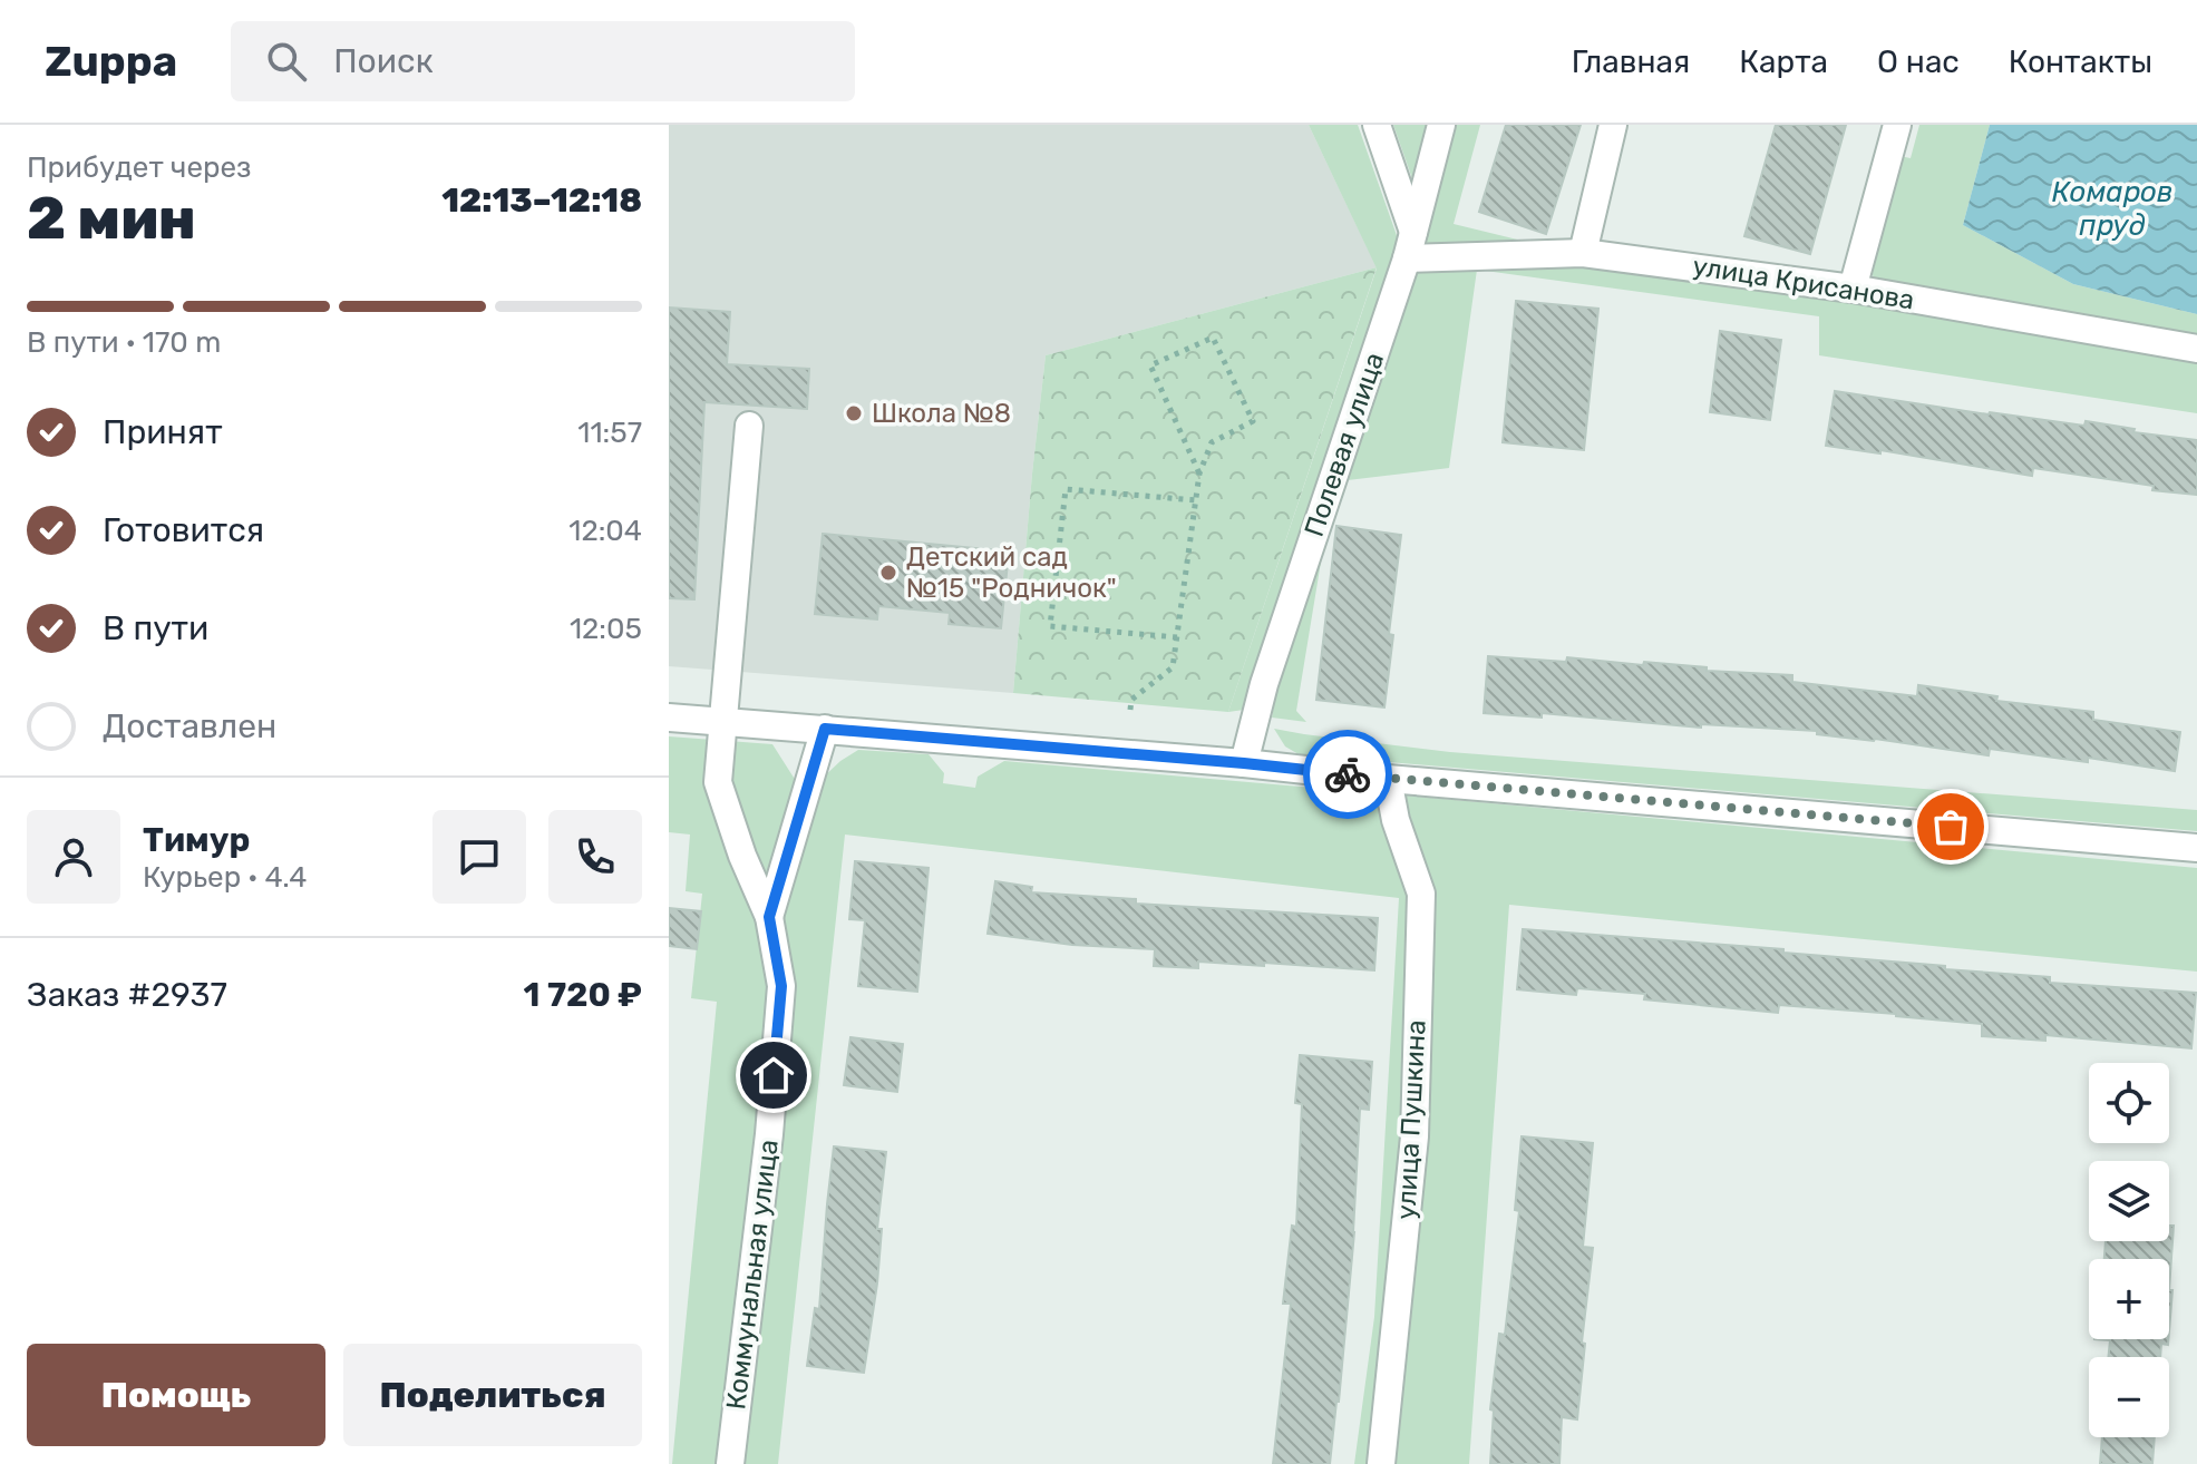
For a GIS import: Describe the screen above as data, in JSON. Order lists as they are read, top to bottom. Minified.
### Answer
{"streets":{"street":["улица Крисанова","Полевая улица","улица Пушкина","Коммунальная улица"]},"crossings":[["улица Крисанова","Полевая улица"]],"water":["Комаров пруд"],"places":["Школа №8","Детский сад №15 \"Родничок\""],"page":{"header":"Zuppa","search":"Поиск","nav":["Главная","Карта","О нас","Контакты"],"heading":["2 мин","Прибудет через","12:13–12:18"],"panel":["Тимур","Курьер · 4.4","Заказ #2937","1 720 ₽"],"bar":"В пути · 170 m","list":[["Принят","11:57"],["Готовится","12:04"],["В пути","12:05"],"Доставлен"],"map_buttons":["+","−"],"buttons":["Помощь","Поделиться"]}}
